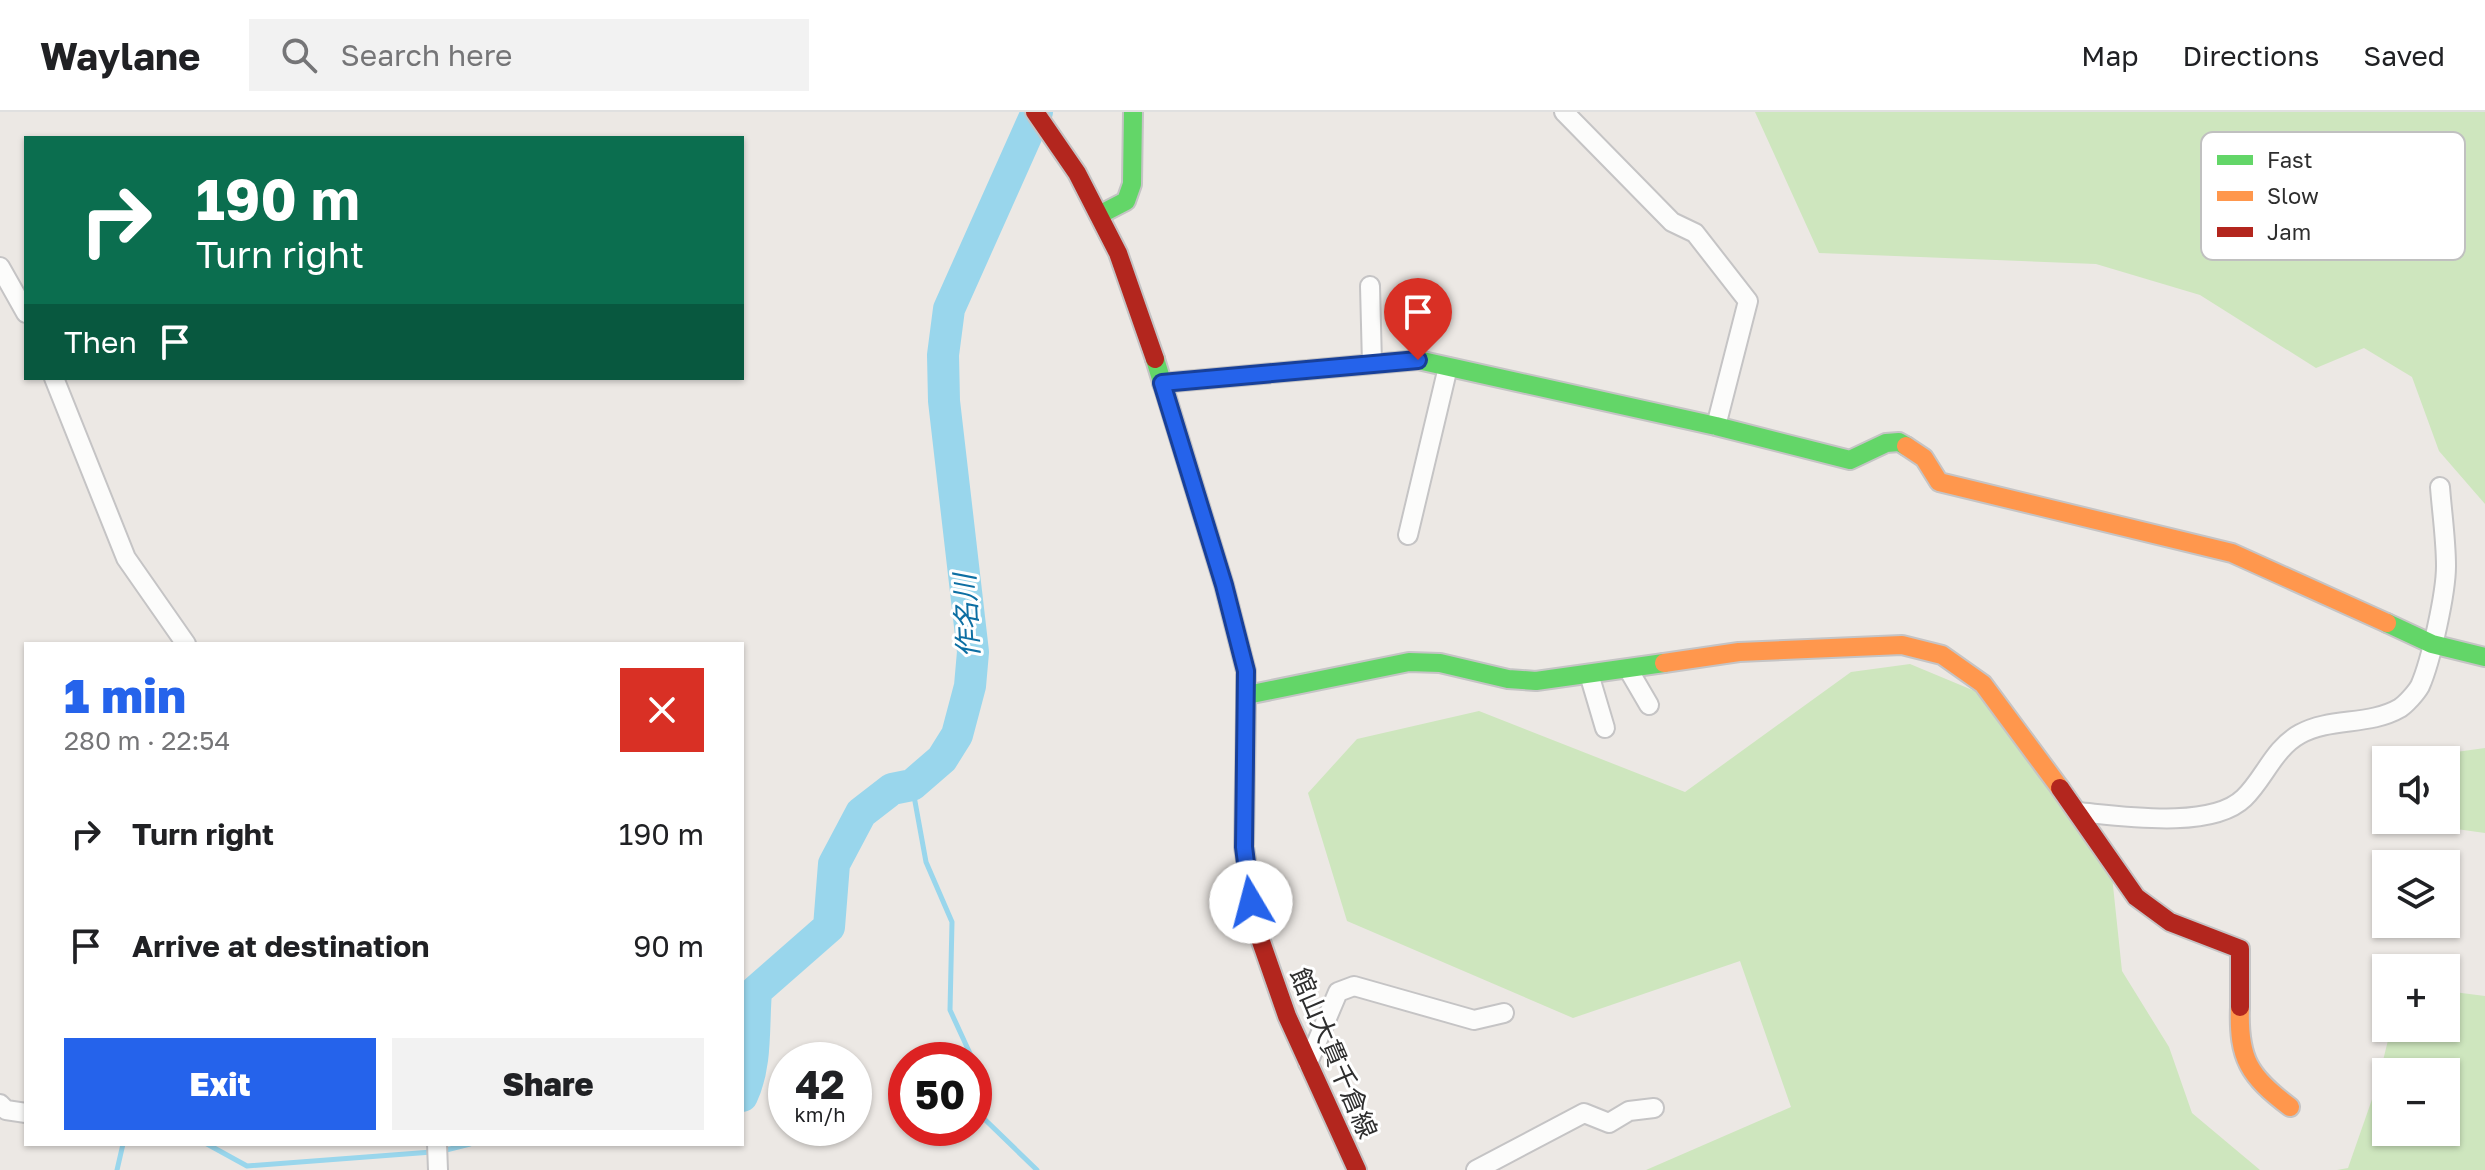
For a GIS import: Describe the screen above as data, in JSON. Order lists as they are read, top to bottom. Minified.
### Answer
{"streets":{"street":["館山大貫千倉線"]},"water":["作名川"],"legend":["Fast","Slow","Jam"],"page":{"header":"Waylane","search":"Search here","nav":["Map","Directions","Saved"],"turn":["190 m","Turn right"],"then":"Then","heading":["1 min","280 m · 22:54"],"map_buttons":["+","−"],"list":[{"name":"Turn right","value":"190 m"},{"name":"Arrive at destination","value":"90 m"}],"buttons":["Exit","Share"],"speed":"42 km/h","limit":"50"}}
